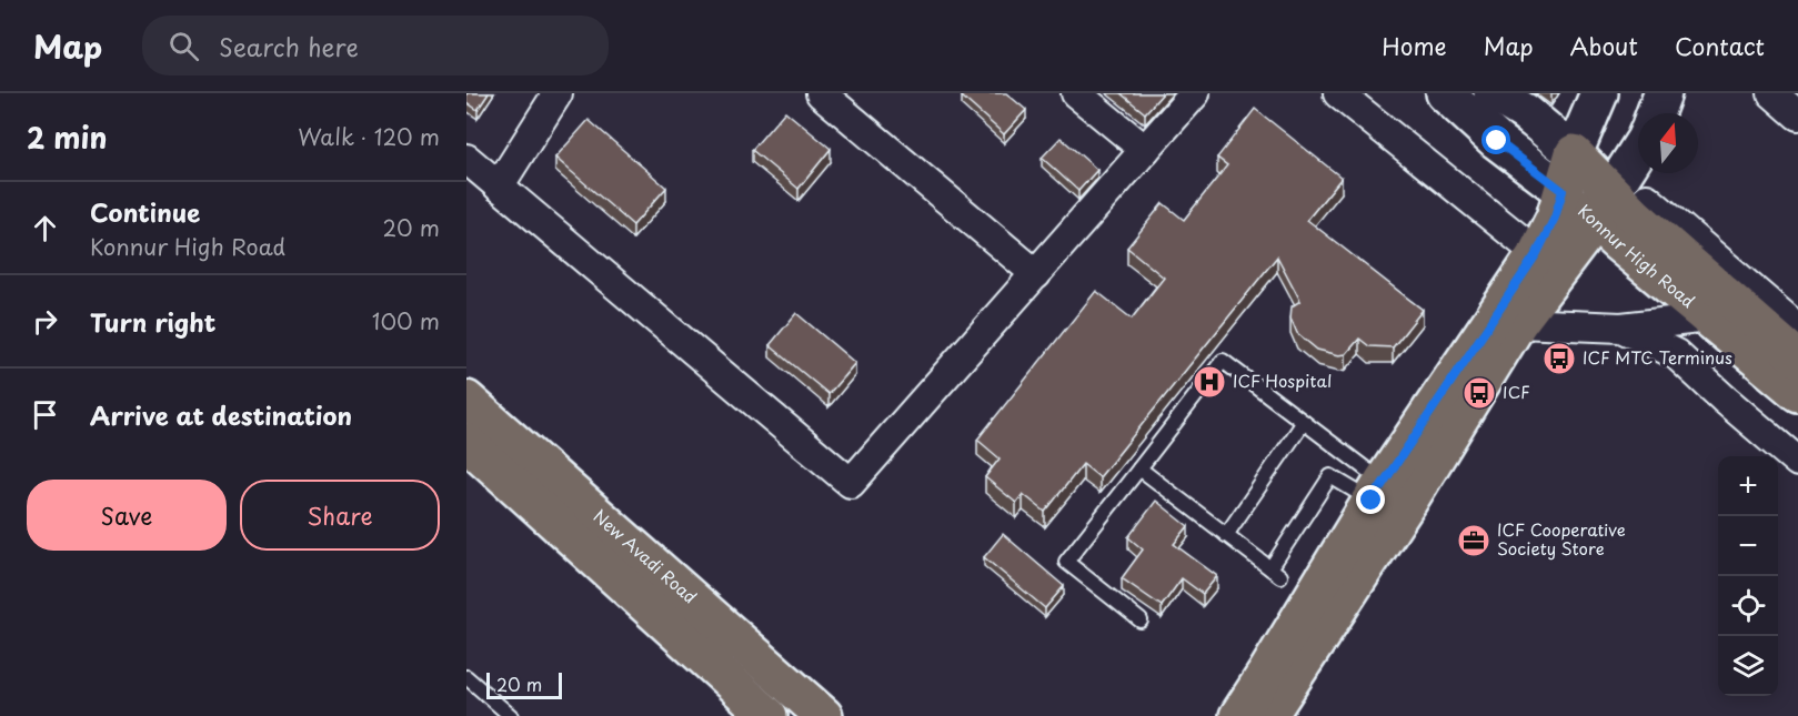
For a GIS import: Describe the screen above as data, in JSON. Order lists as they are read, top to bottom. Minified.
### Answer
{"streets":{"main road":["Konnur High Road","New Avadi Road"]},"places":{"bus stop":["ICF MTC Terminus","ICF"],"hospital":["ICF Hospital"],"office":["ICF Cooperative Society Store"]},"scale_bar":"20 m","north":"top","page":{"header":"Map","search":"Search here","nav":["Home","Map","About","Contact"],"heading":["2 min","Walk · 120 m"],"list":[["Continue","Konnur High Road","20 m"],["Turn right","100 m"],"Arrive at destination"],"map_buttons":["+","−"],"buttons":["Save","Share"],"scale":"20 m"}}
